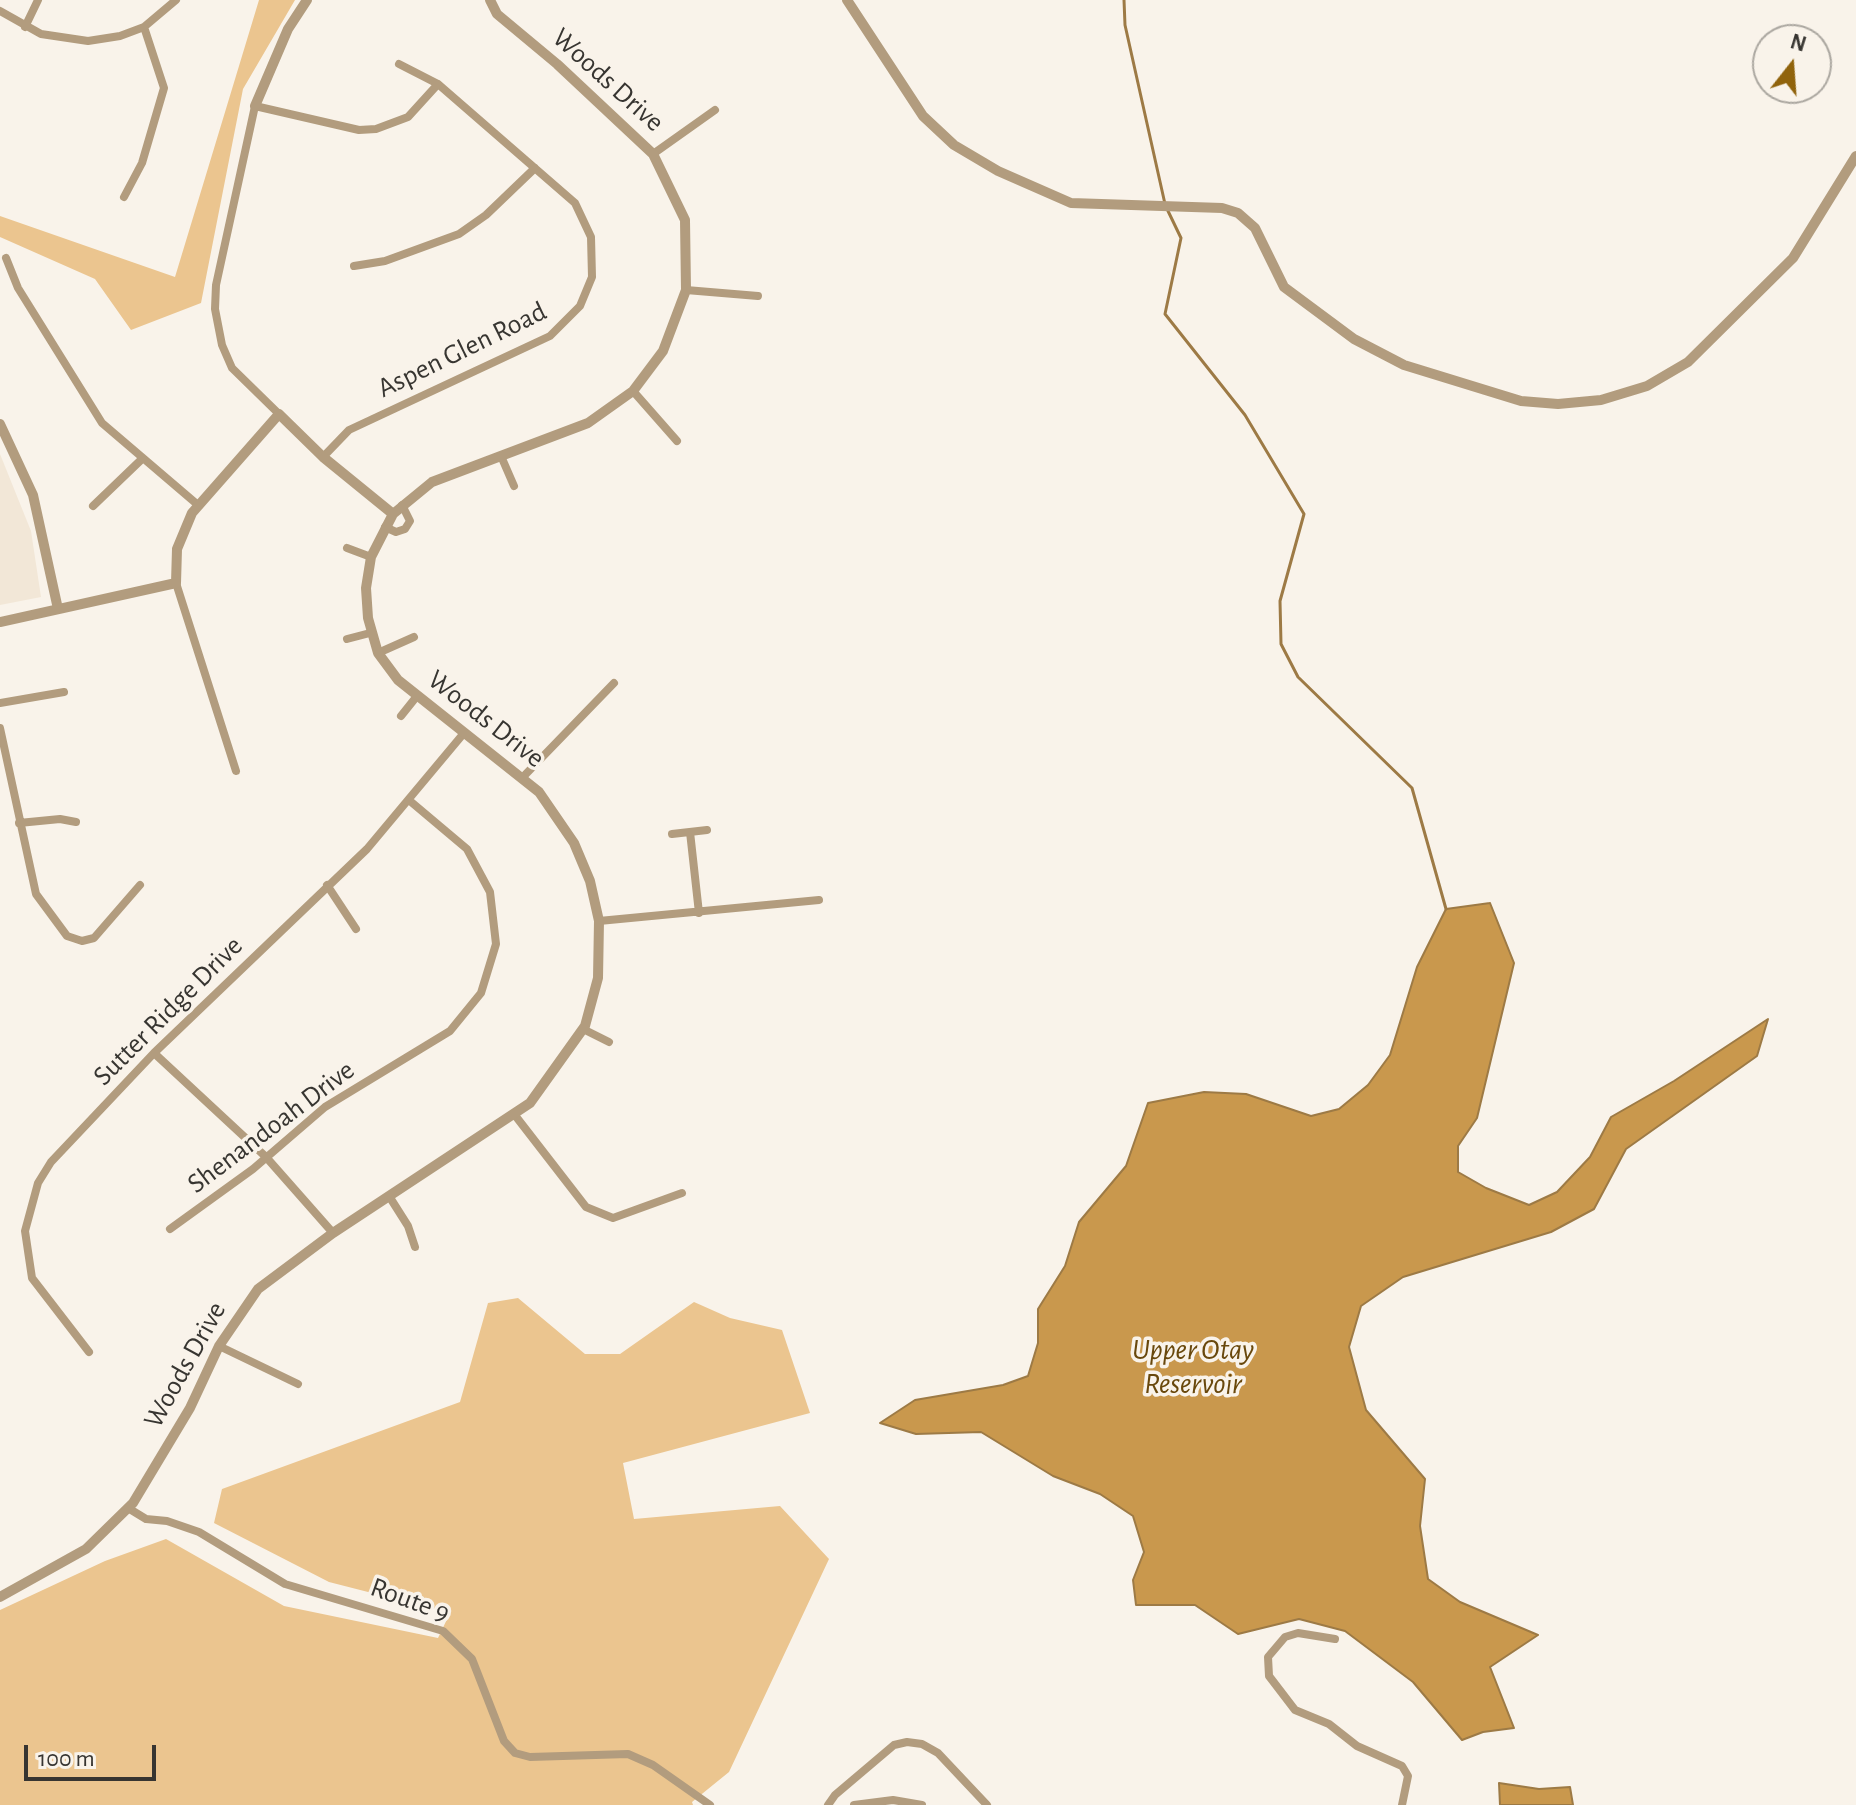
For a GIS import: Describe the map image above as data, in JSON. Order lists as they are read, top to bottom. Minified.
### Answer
{"streets":{"street":["Woods Drive","Aspen Glen Road","Sutter Ridge Drive","Shenandoah Drive","Route 9"]},"crossings":[["Woods Drive","Sutter Ridge Drive"],["Woods Drive","Route 9"],["Sutter Ridge Drive","Shenandoah Drive"]],"water":["Upper Otay Reservoir"],"scale_bar":"100 m","north":"top"}
